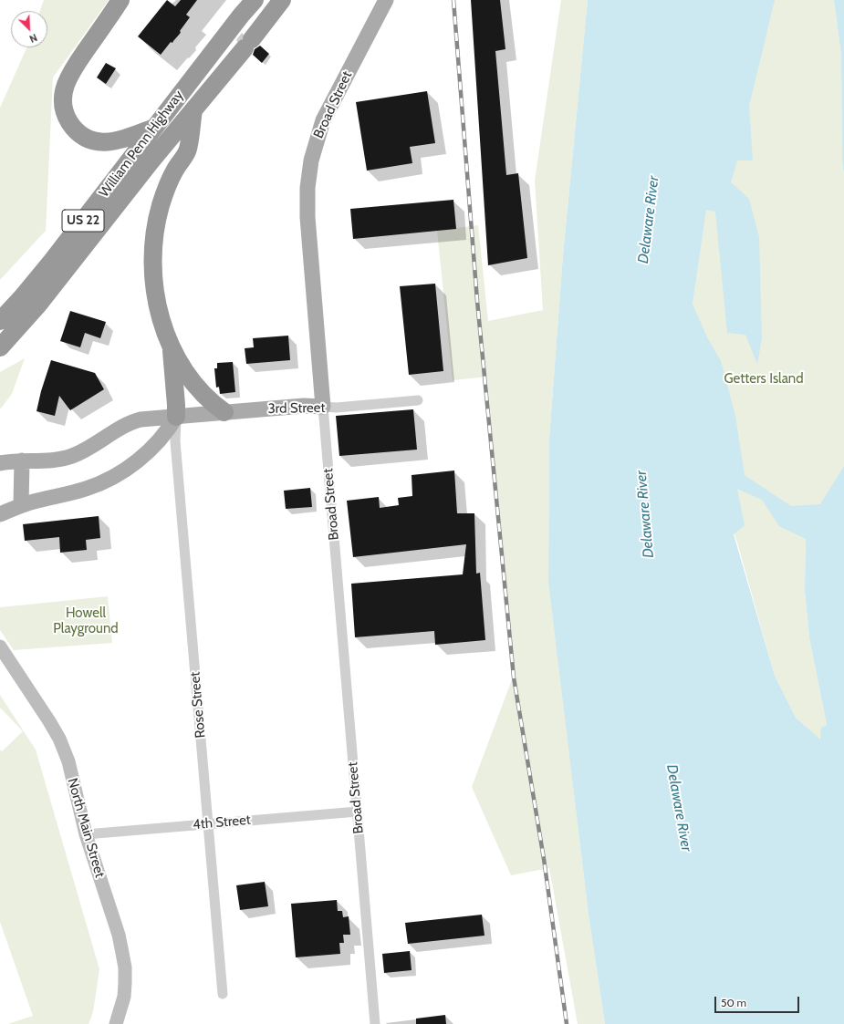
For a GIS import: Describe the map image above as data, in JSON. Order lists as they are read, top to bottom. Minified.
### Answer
{"streets":{"highway":["William Penn Highway","US 22"],"main road":["Broad Street","3rd Street"],"street":["Rose Street","4th Street","North Main Street"]},"crossings":[["Broad Street","3rd Street"],["Broad Street","4th Street"],["3rd Street","Rose Street"],["Rose Street","4th Street"],["4th Street","North Main Street"]],"water":["Delaware River"],"parks":["Getters Island","Howell Playground"],"scale_bar":"50 m","north":"bottom right"}
